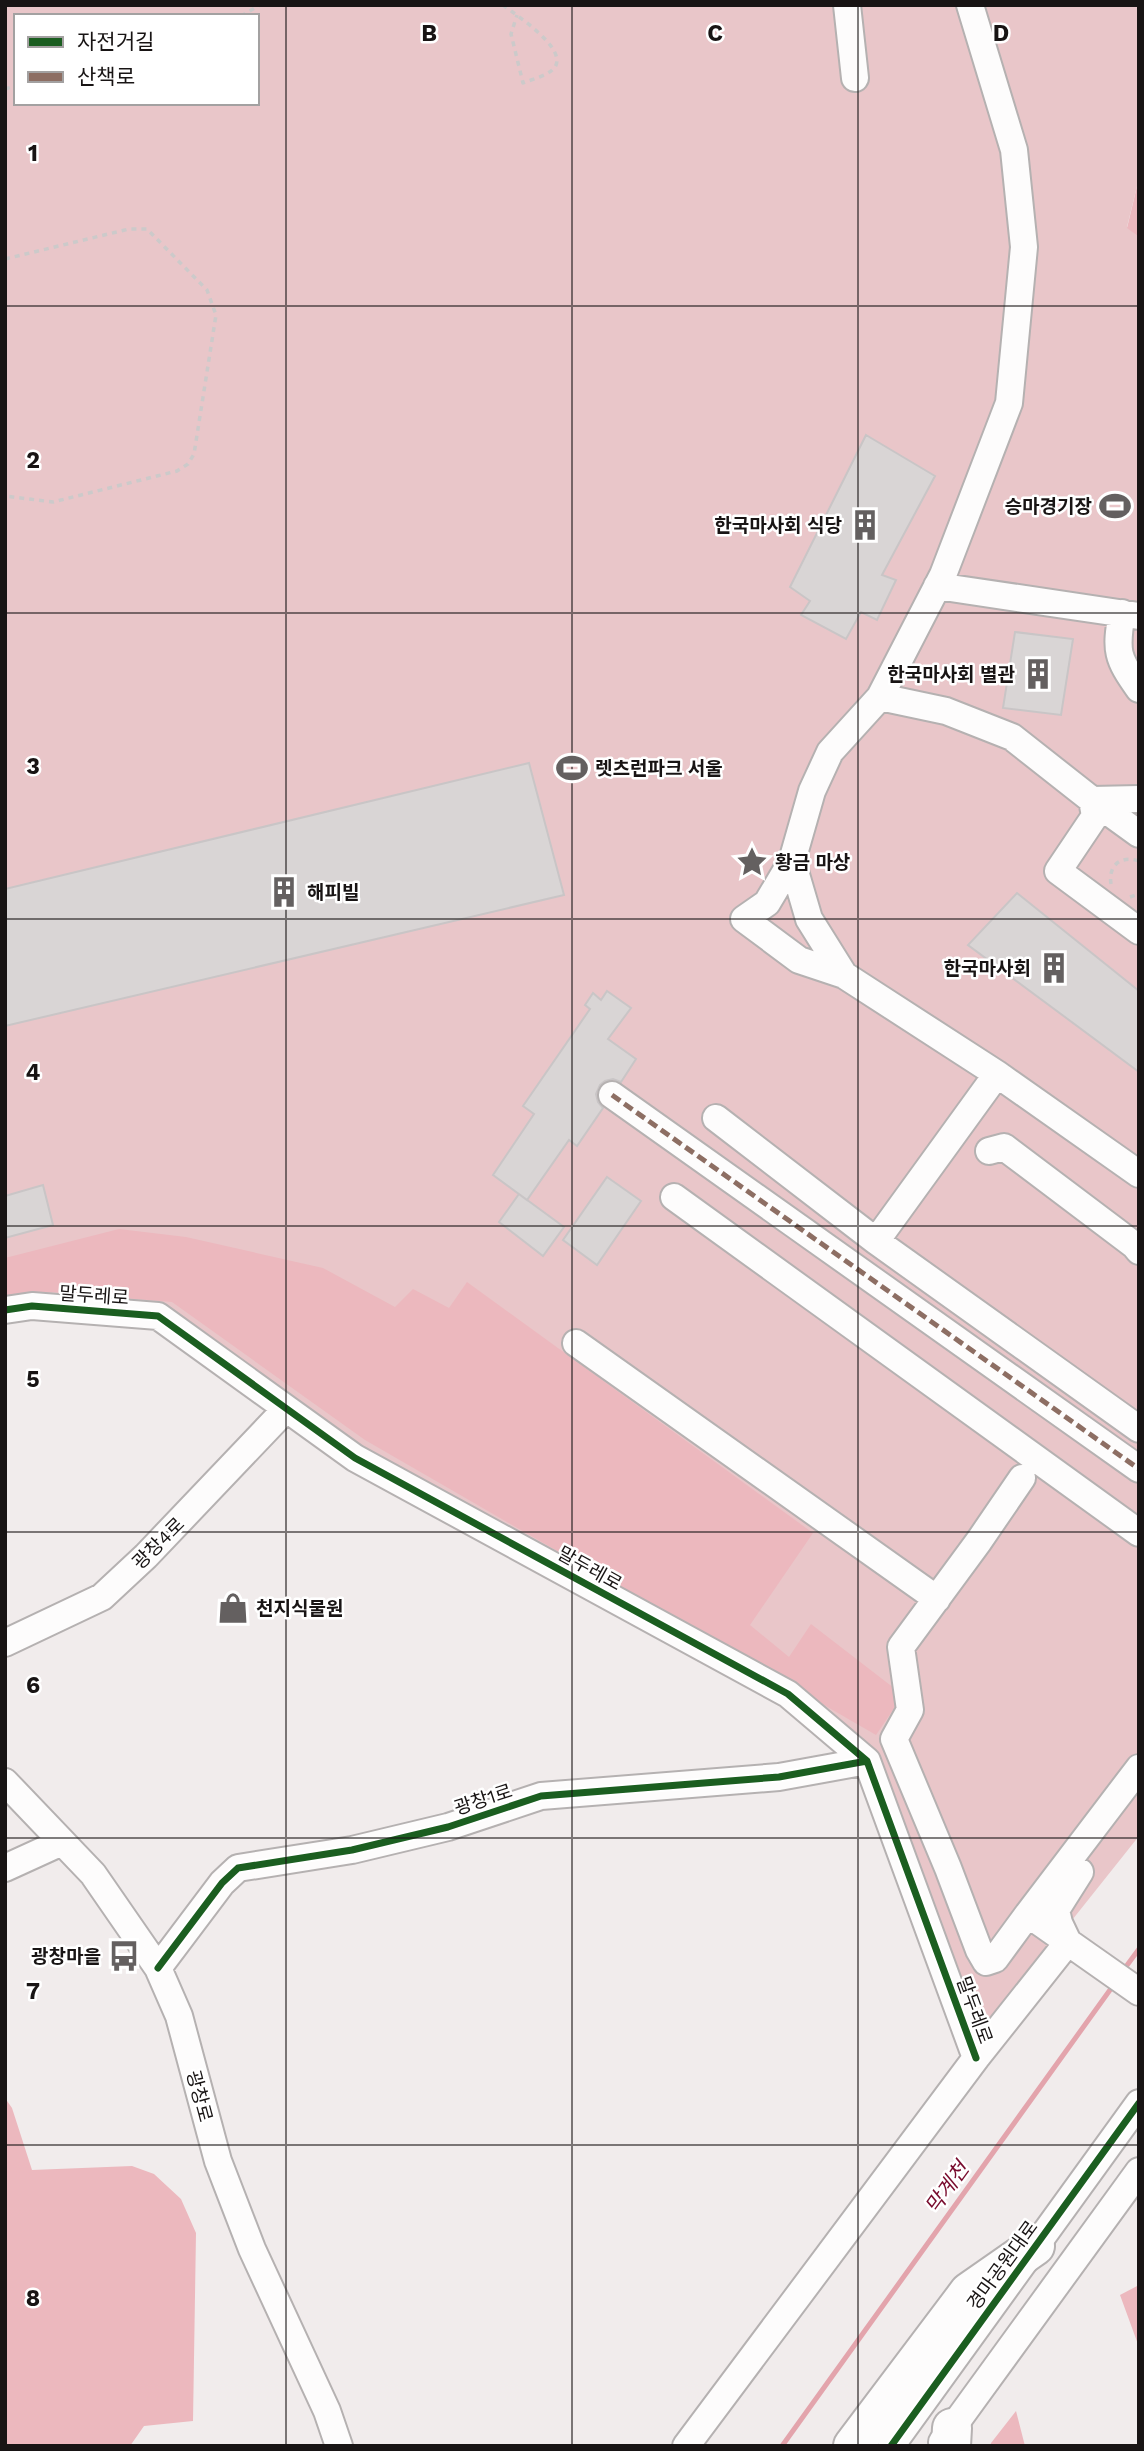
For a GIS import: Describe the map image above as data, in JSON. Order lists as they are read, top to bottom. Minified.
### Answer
{"streets":{"street":["말두레로","광창4로","광창1로","광창로","경마공원대로"]},"crossings":[["말두레로","광창4로"],["말두레로","광창1로"],["광창1로","광창로"]],"water":["막계천"],"places":{"sports":["승마경기장","렛츠런파크 서울"],"building":["한국마사회 식당","한국마사회 별관","해피빌","한국마사회"],"place":["황금 마상"],"shop":["천지식물원"],"bus stop":["광창마을"]},"legend":["자전거길","산책로"],"grid":{"columns":["B","C","D"],"rows":["1","2","3","4","5","6","7","8"]}}
